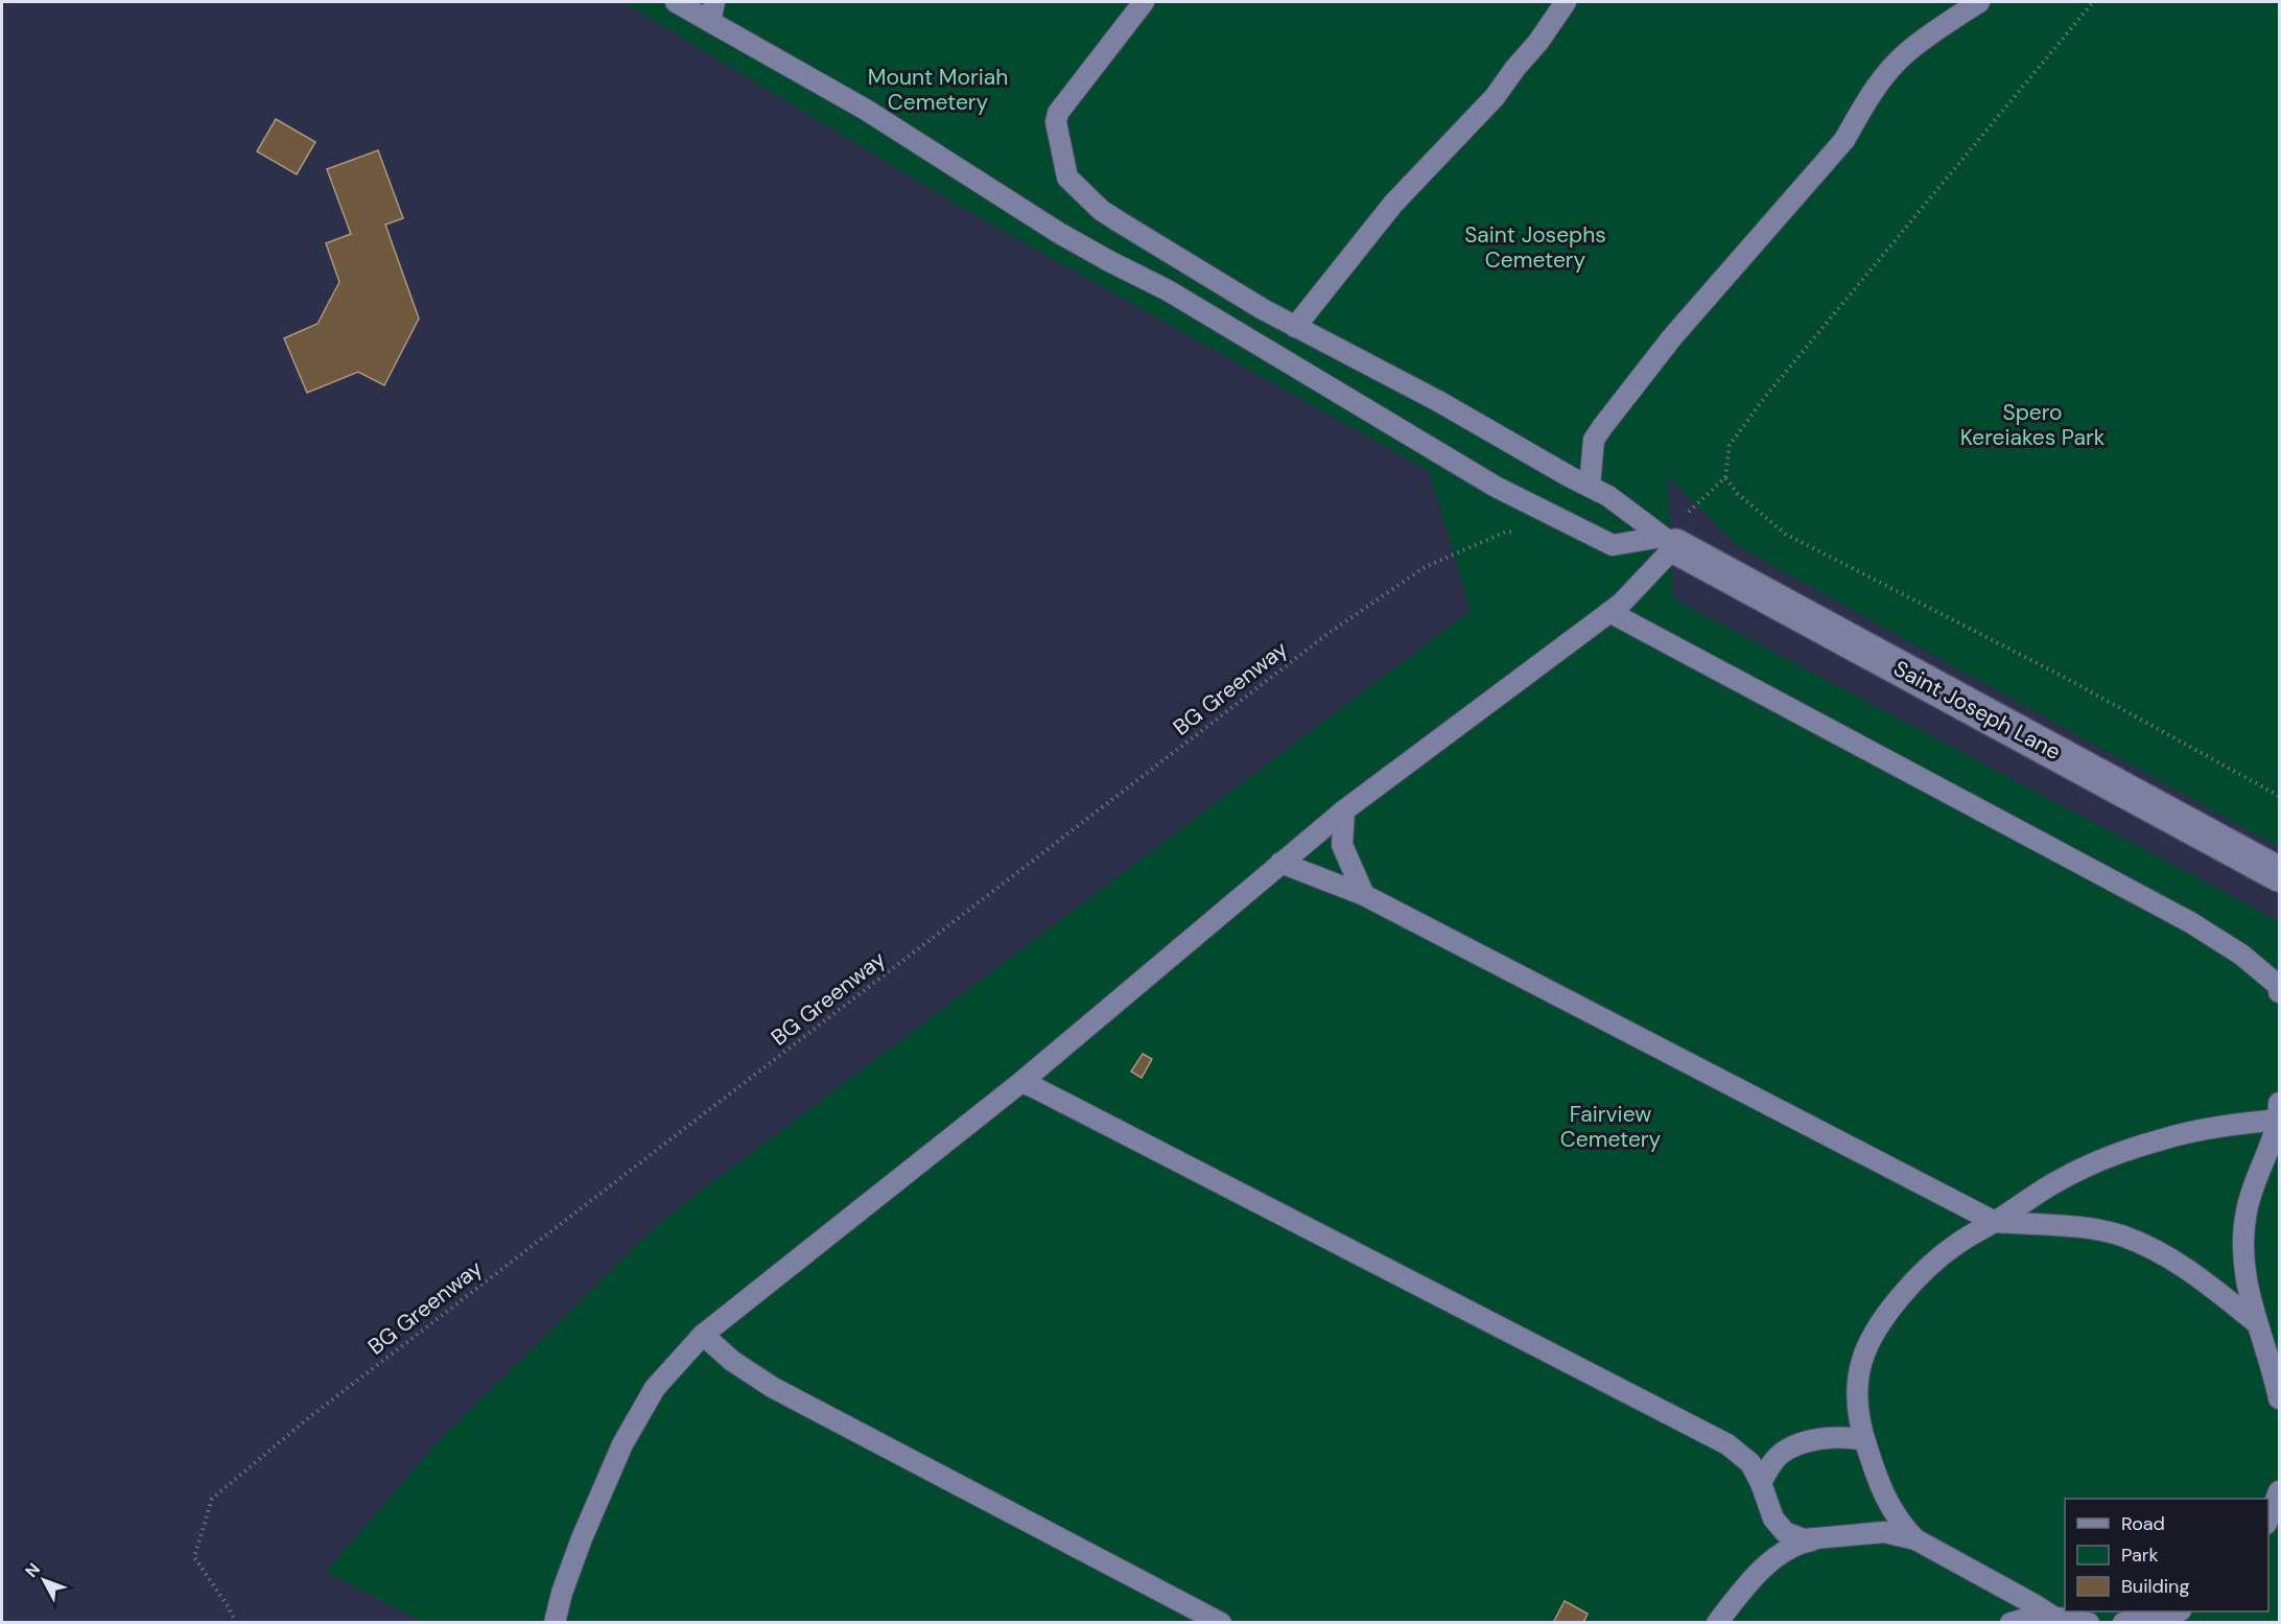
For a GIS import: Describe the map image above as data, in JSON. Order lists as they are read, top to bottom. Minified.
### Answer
{"streets":{"street":["Saint Joseph Lane"],"path":["BG Greenway"]},"parks":["Mount Moriah Cemetery","Saint Josephs Cemetery","Spero Kereiakes Park","Fairview Cemetery"],"legend":["Road","Park","Building"],"north":"top left"}
